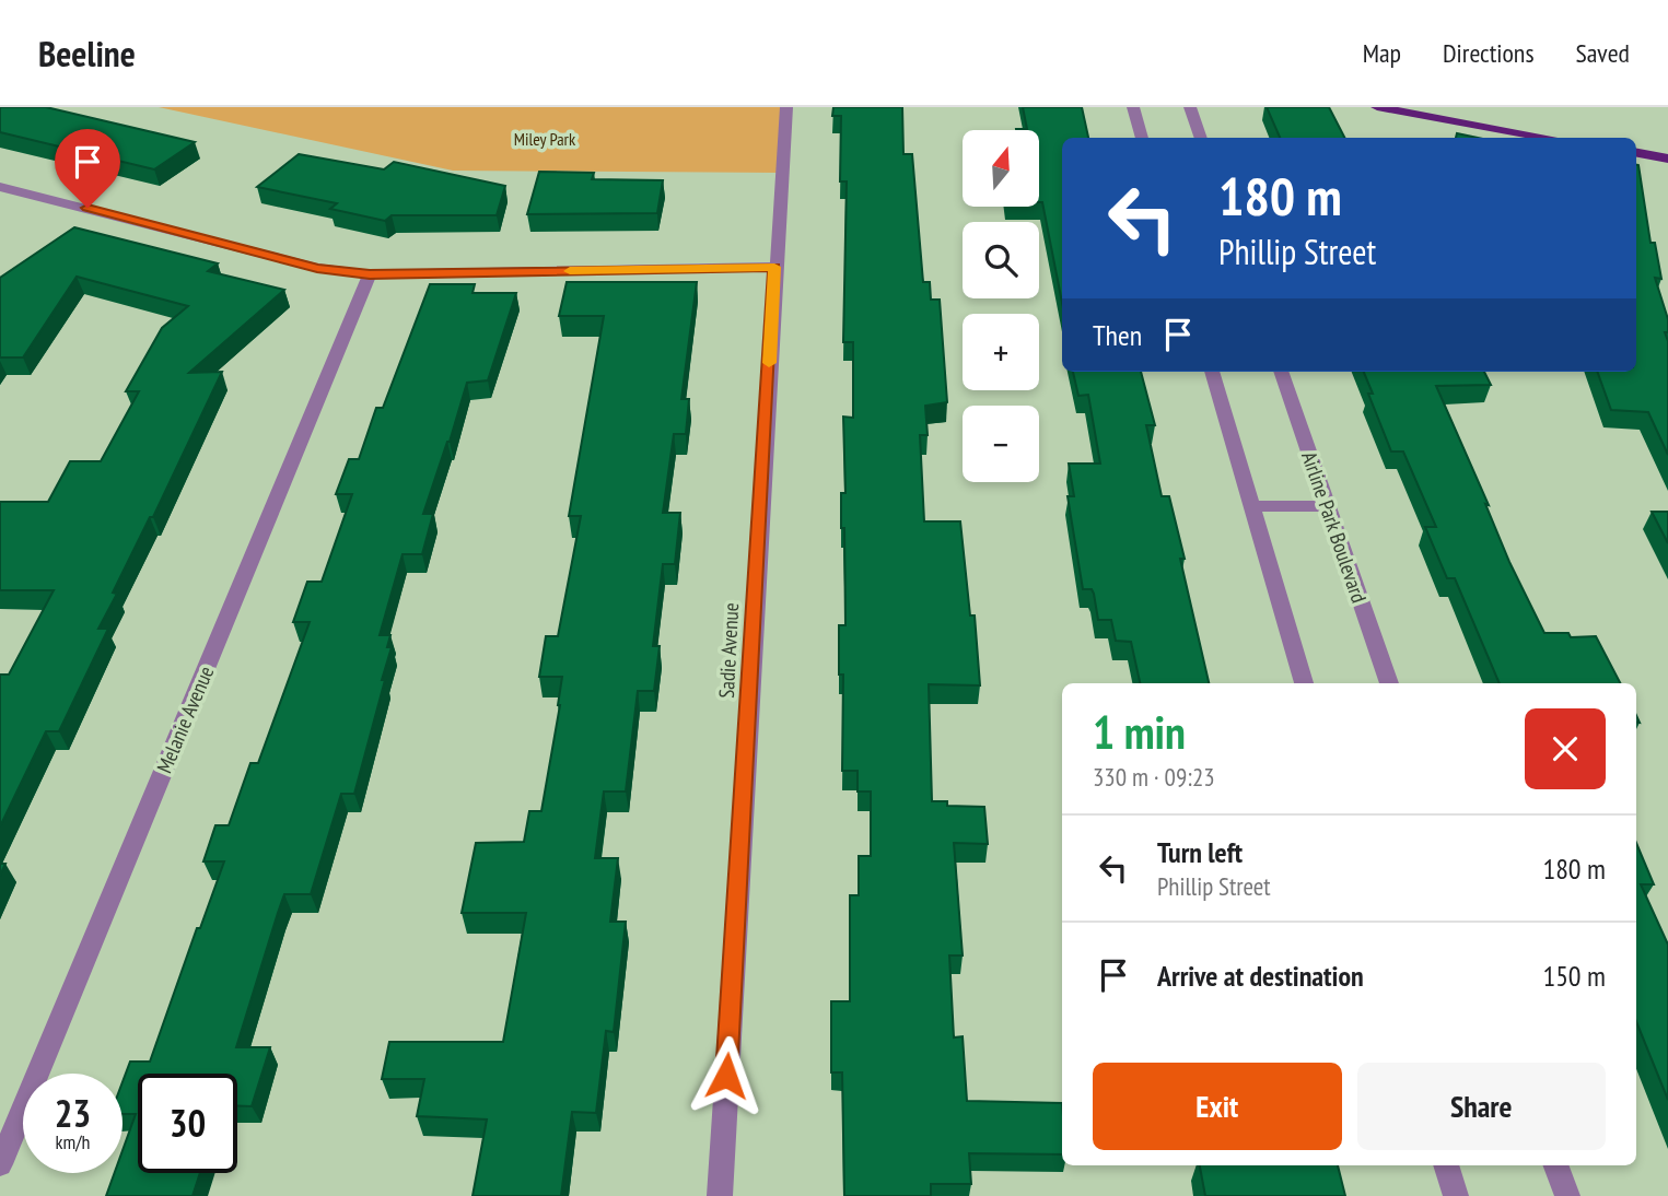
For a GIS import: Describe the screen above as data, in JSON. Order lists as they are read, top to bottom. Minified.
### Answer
{"streets":{"street":["Airline Park Boulevard","Sadie Avenue","Melanie Avenue"]},"parks":["Miley Park"],"north":"top","page":{"header":"Beeline","nav":["Map","Directions","Saved"],"map_buttons":["+","−"],"turn":["180 m","Phillip Street"],"then":"Then","heading":["1 min","330 m · 09:23"],"list":[{"name":"Turn left","note":"Phillip Street","value":"180 m"},{"name":"Arrive at destination","value":"150 m"}],"buttons":["Exit","Share"],"speed":"23 km/h","limit":"30"}}
